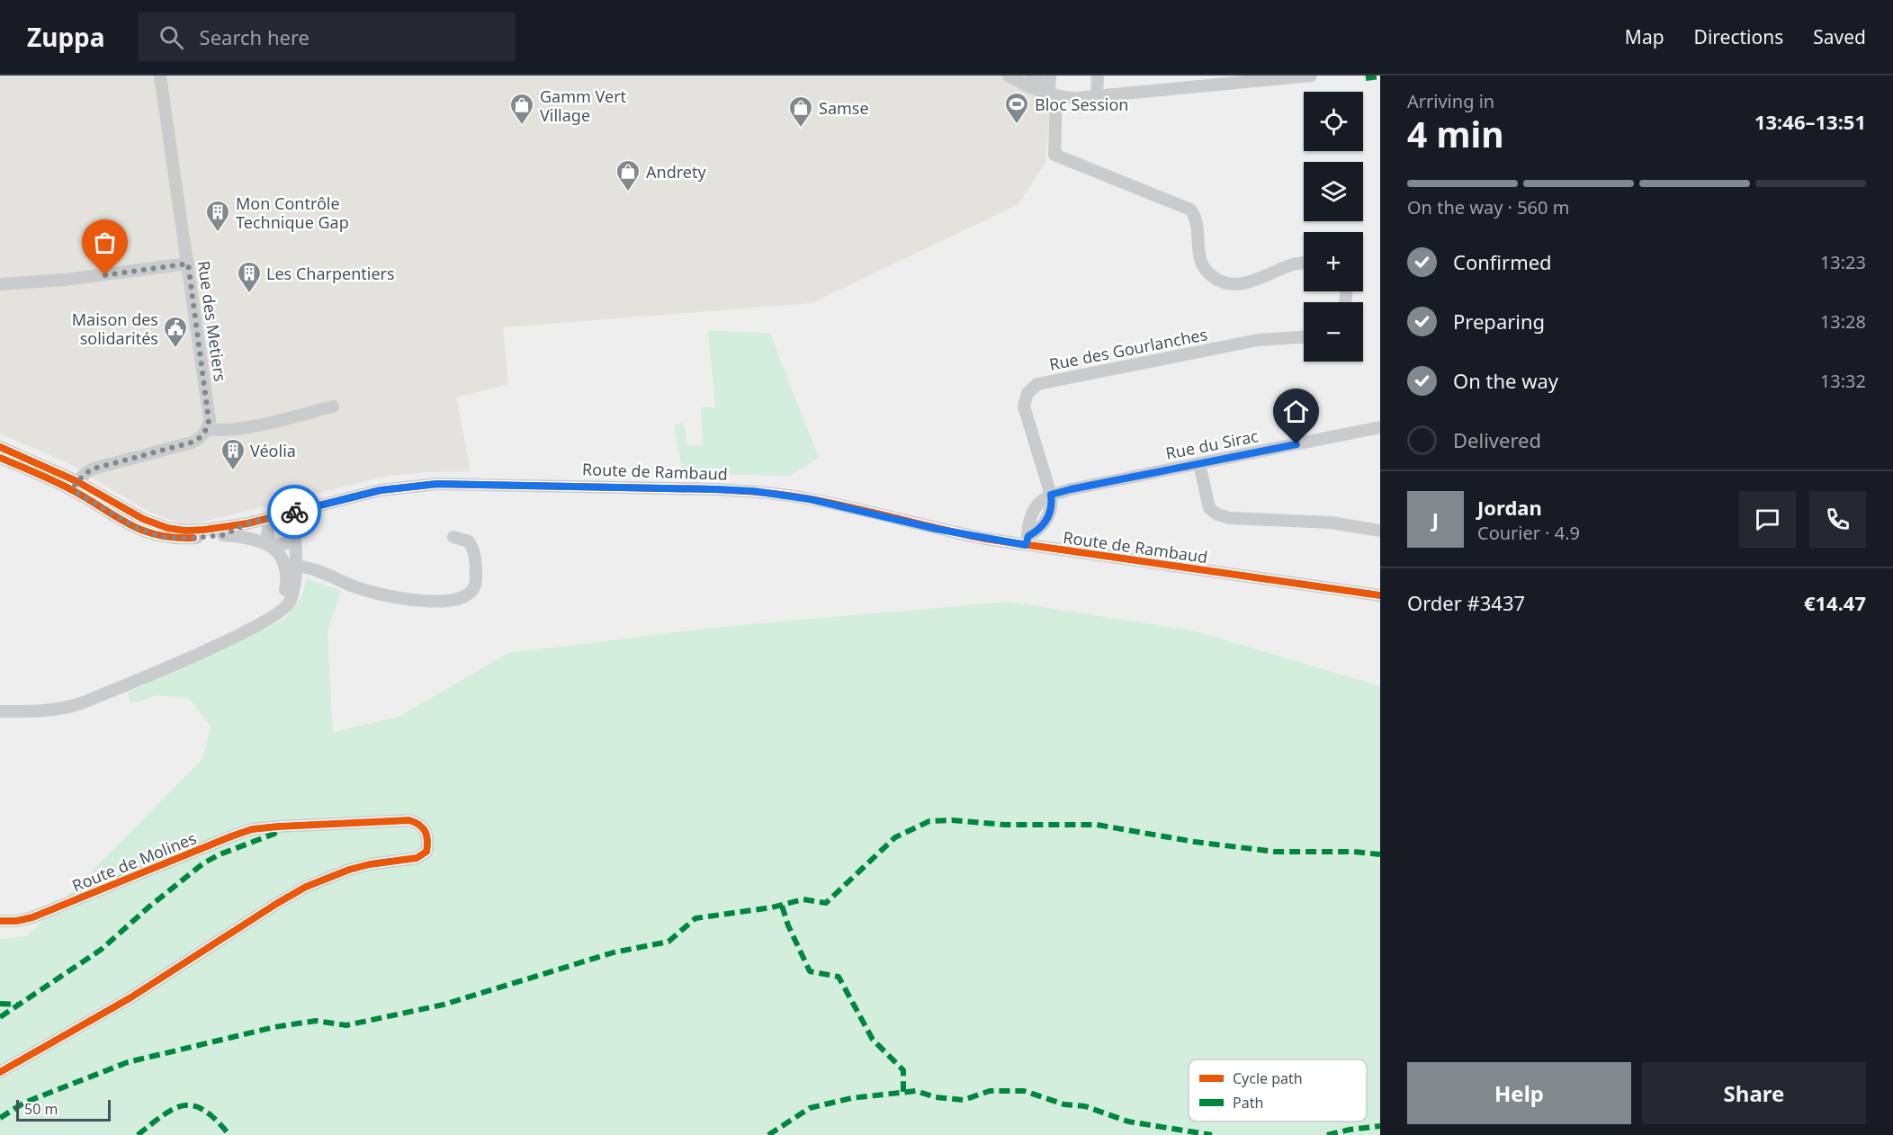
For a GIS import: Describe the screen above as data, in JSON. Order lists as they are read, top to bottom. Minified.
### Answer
{"streets":{"street":["Rue des Metiers","Rue des Gourlanches","Rue du Sirac","Route de Rambaud","Route de Molines"]},"crossings":[["Rue des Gourlanches","Rue du Sirac"]],"places":{"sports":["Bloc Session"],"shop":["Gamm Vert Village","Samse","Andrety"],"building":["Mon Contrôle Technique Gap","Les Charpentiers","Véolia"],"public building":["Maison des solidarités"]},"legend":["Cycle path","Path"],"scale_bar":"50 m","page":{"header":"Zuppa","search":"Search here","nav":["Map","Directions","Saved"],"heading":["4 min","Arriving in","13:46–13:51"],"panel":["Jordan","Courier · 4.9","Order #3437","€14.47"],"map_buttons":["+","−"],"bar":"On the way · 560 m","list":[["Confirmed","13:23"],["Preparing","13:28"],["On the way","13:32"],"Delivered"],"round":"J","buttons":["Help","Share"],"scale":"50 m"}}
